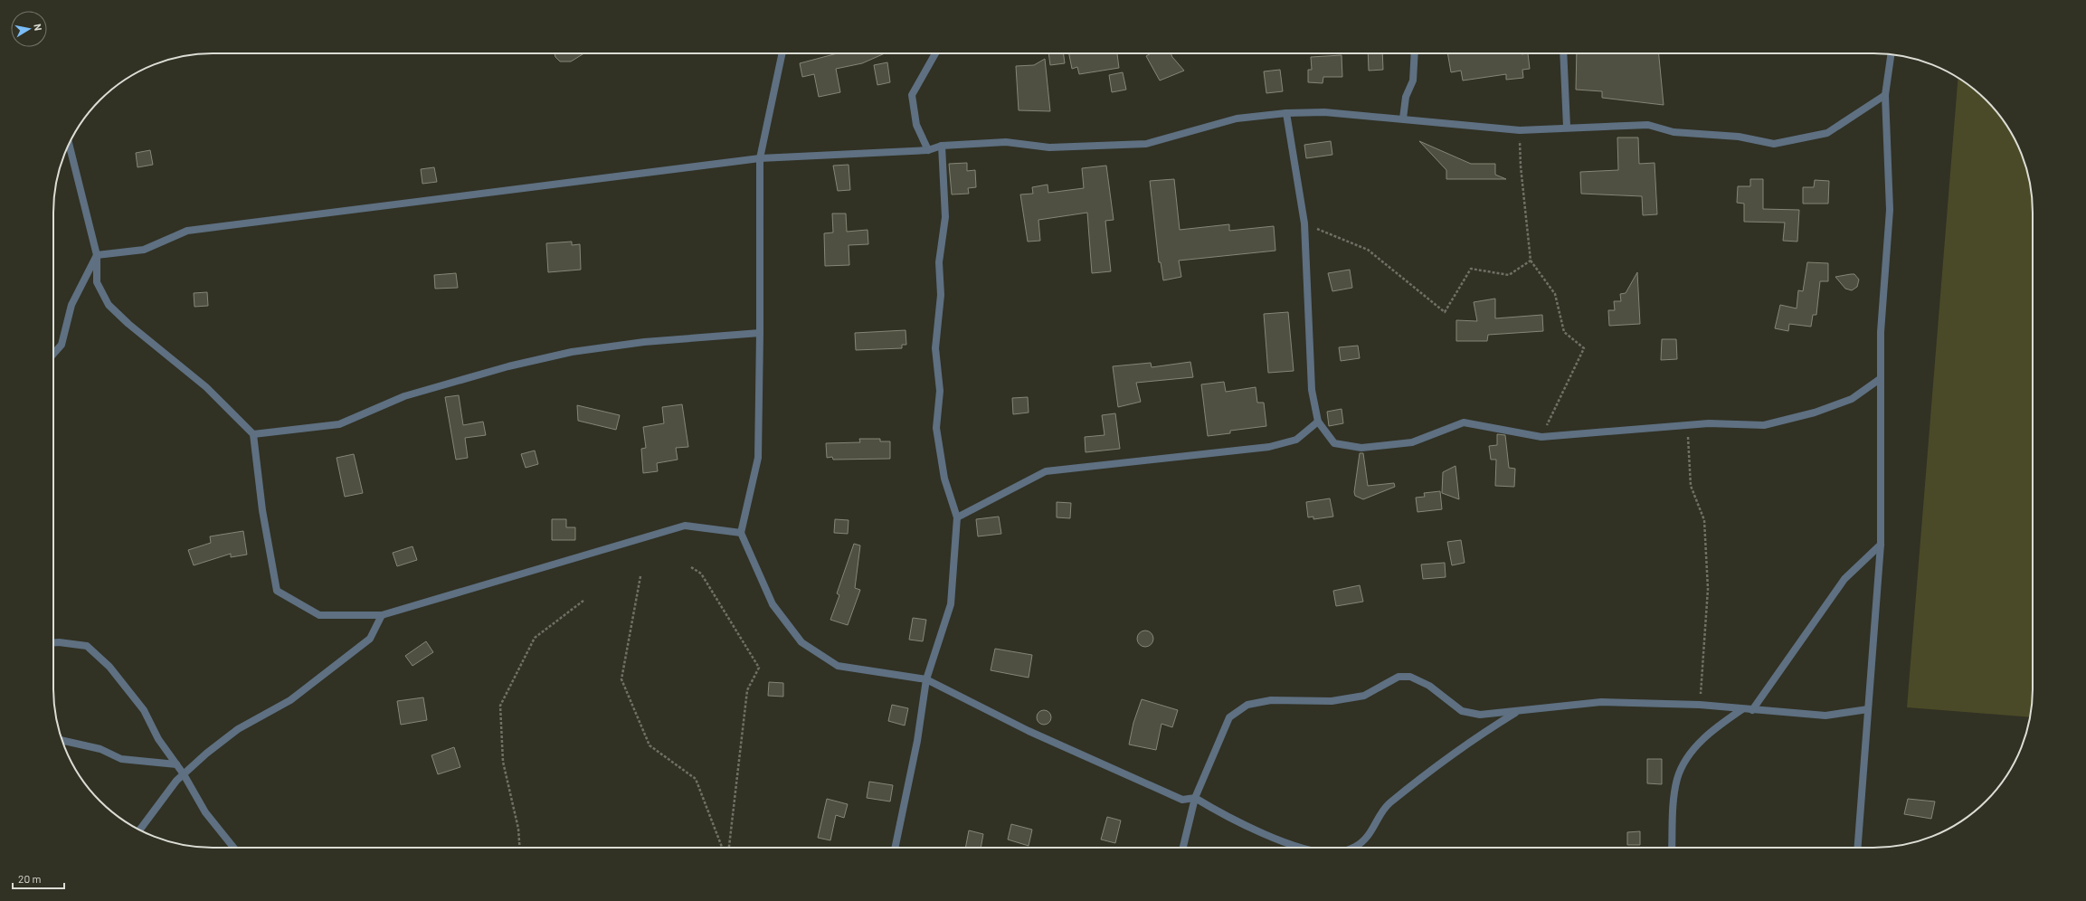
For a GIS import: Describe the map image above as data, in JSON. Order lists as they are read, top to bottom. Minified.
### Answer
{"scale_bar":"20 m","north":"right"}
